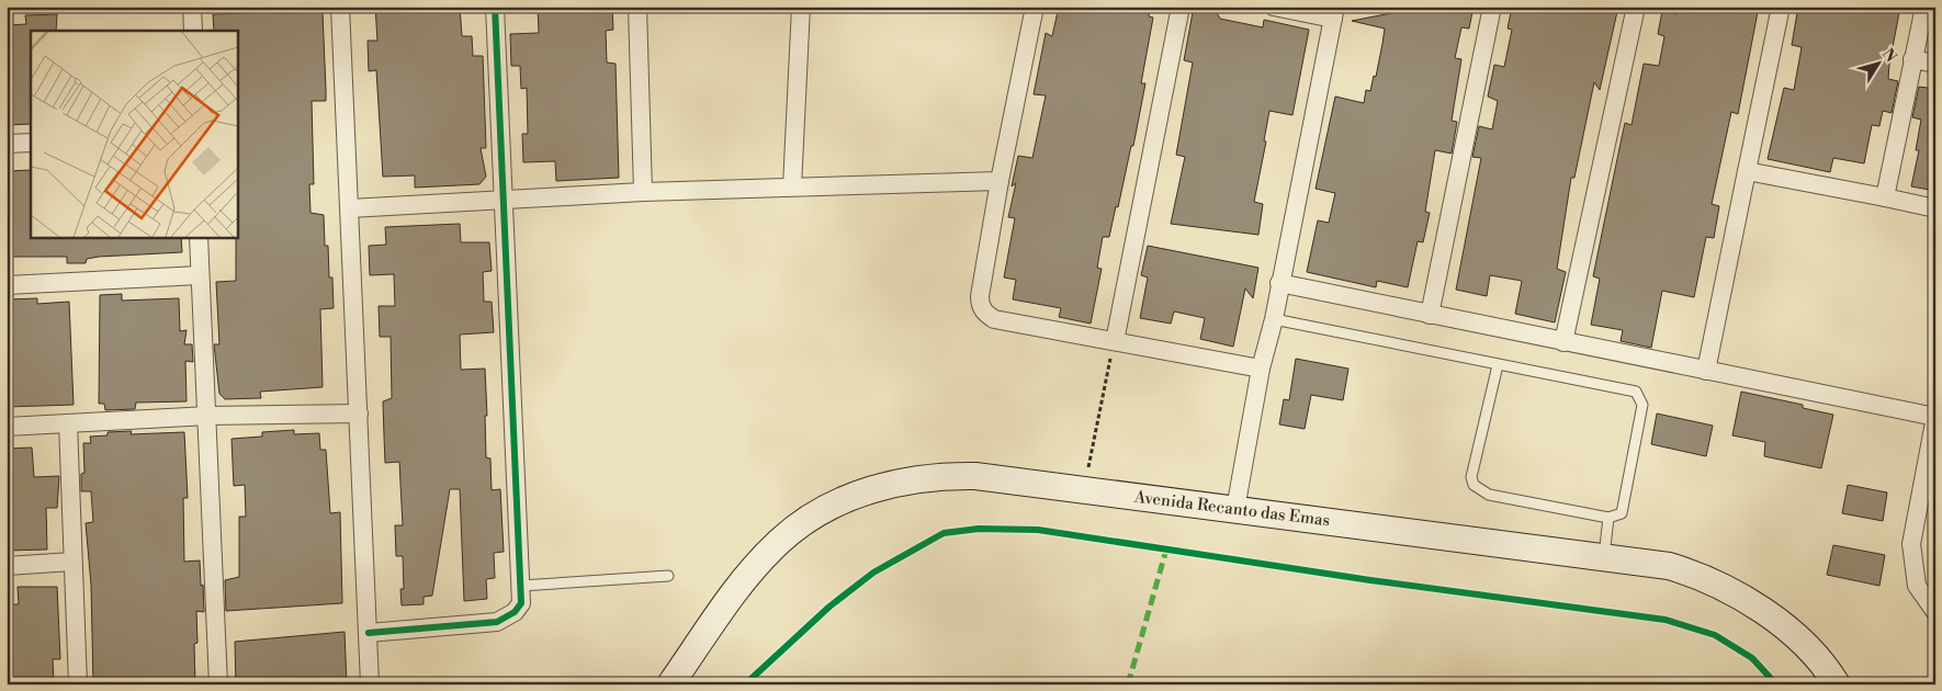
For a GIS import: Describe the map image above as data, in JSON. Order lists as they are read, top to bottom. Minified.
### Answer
{"streets":{"main road":["Avenida Recanto das Emas"]},"north":"top right"}
